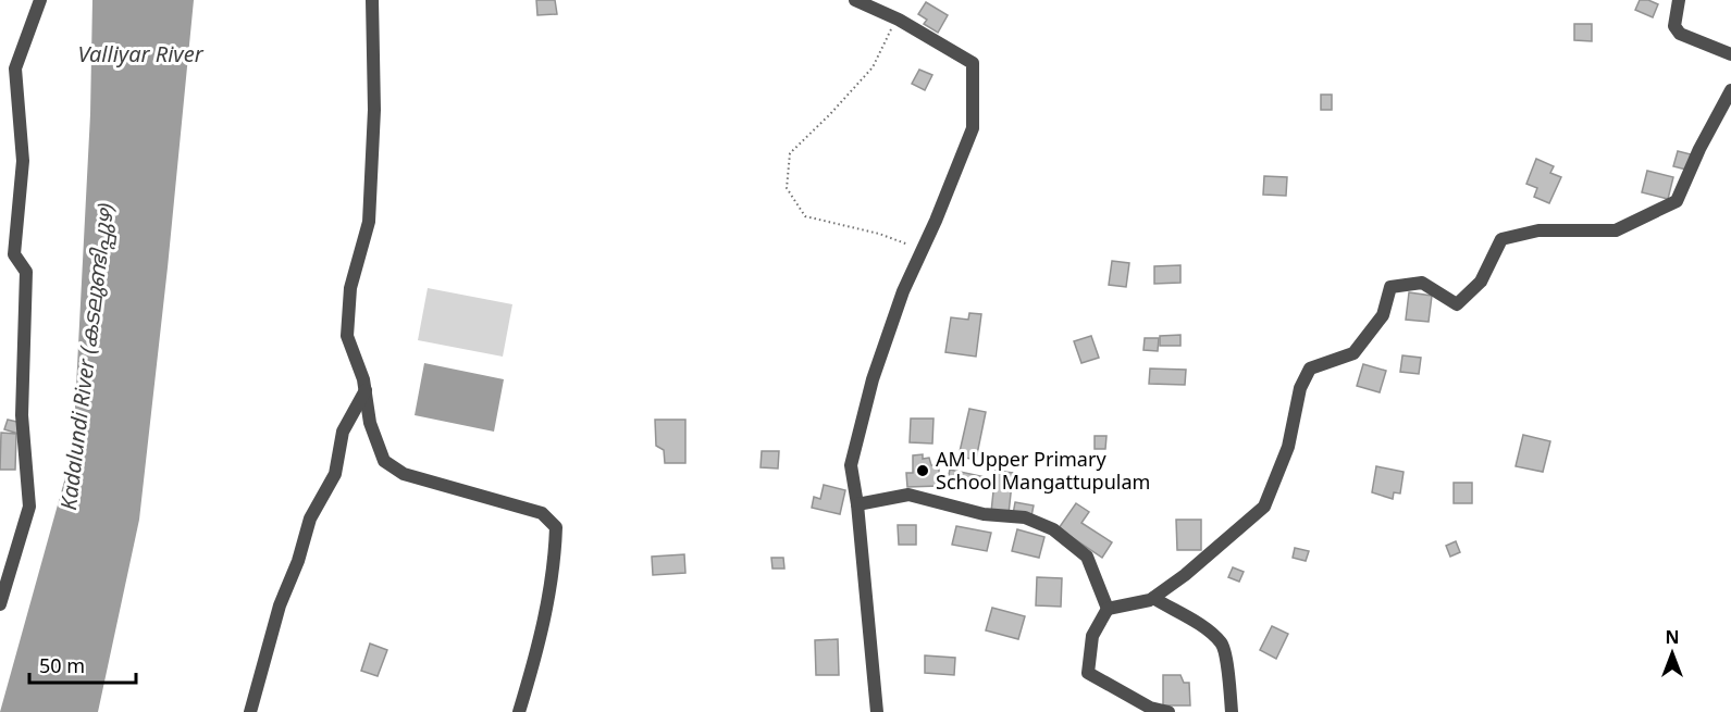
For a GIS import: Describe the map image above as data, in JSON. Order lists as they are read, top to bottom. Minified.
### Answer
{"water":["Valliyar River","Kadalundi River (കടലുണ്ടിപ്പുഴ)"],"places":["AM Upper Primary School Mangattupulam"],"scale_bar":"50 m","north":"top"}
